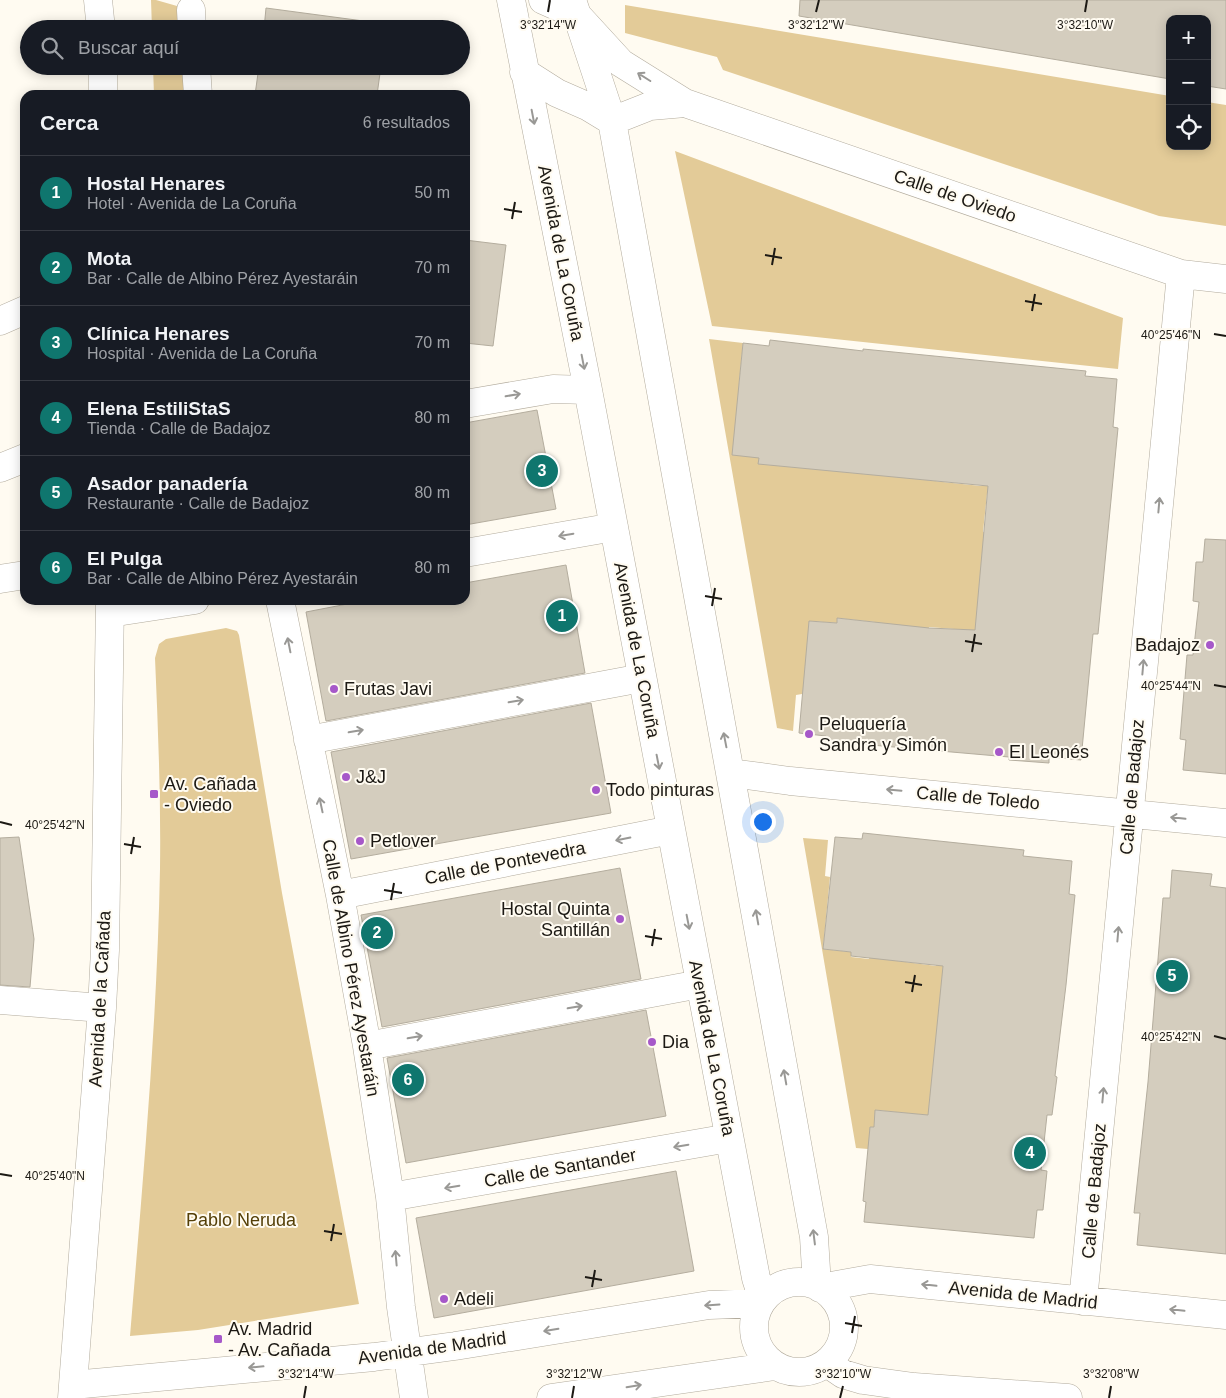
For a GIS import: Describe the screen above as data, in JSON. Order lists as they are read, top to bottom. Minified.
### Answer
{"streets":{"street":["Calle de Oviedo","Avenida de La Coruña","Calle de Badajoz","Calle de Toledo","Calle de Pontevedra","Calle de Albino Pérez Ayestaráin","Avenida de la Cañada","Calle de Santander","Avenida de Madrid"]},"crossings":[["Calle de Oviedo","Calle de Badajoz"],["Avenida de La Coruña","Calle de Pontevedra"],["Avenida de La Coruña","Calle de Santander"],["Avenida de La Coruña","Avenida de Madrid"],["Calle de Badajoz","Calle de Toledo"],["Calle de Badajoz","Avenida de Madrid"],["Calle de Pontevedra","Calle de Albino Pérez Ayestaráin"],["Calle de Albino Pérez Ayestaráin","Calle de Santander"],["Calle de Albino Pérez Ayestaráin","Avenida de Madrid"],["Avenida de la Cañada","Avenida de Madrid"]],"one_way":["Calle de Badajoz","Calle de Toledo","Calle de Albino Pérez Ayestaráin"],"parks":["Pablo Neruda"],"places":{"other":["Badajoz","Frutas Javi","Peluquería Sandra y Simón","El Leonés","J&J","Todo pinturas","Petlover","Hostal Quinta Santillán","Dia","Adeli"],"transit":["Av. Cañada - Oviedo","Av. Madrid - Av. Cañada"]},"page":{"map_buttons":["+","−"],"search":"Buscar aquí","heading":["Cerca","6 resultados"],"list":[{"mark":"1","name":"Hostal Henares","note":"Hotel · Avenida de La Coruña","value":"50 m"},{"mark":"2","name":"Mota","note":"Bar · Calle de Albino Pérez Ayestaráin","value":"70 m"},{"mark":"3","name":"Clínica Henares","note":"Hospital · Avenida de La Coruña","value":"70 m"},{"mark":"4","name":"Elena EstiliStaS","note":"Tienda · Calle de Badajoz","value":"80 m"},{"mark":"5","name":"Asador panadería","note":"Restaurante · Calle de Badajoz","value":"80 m"},{"mark":"6","name":"El Pulga","note":"Bar · Calle de Albino Pérez Ayestaráin","value":"80 m"}],"pins":["3","1","2","5","6","4"]},"coordinates":["3°32'12\"W","3°32'14\"W","3°32'10\"W","40°25'46\"N","40°25'44\"N","40°25'42\"N","40°25'40\"N","3°32'08\"W"]}
